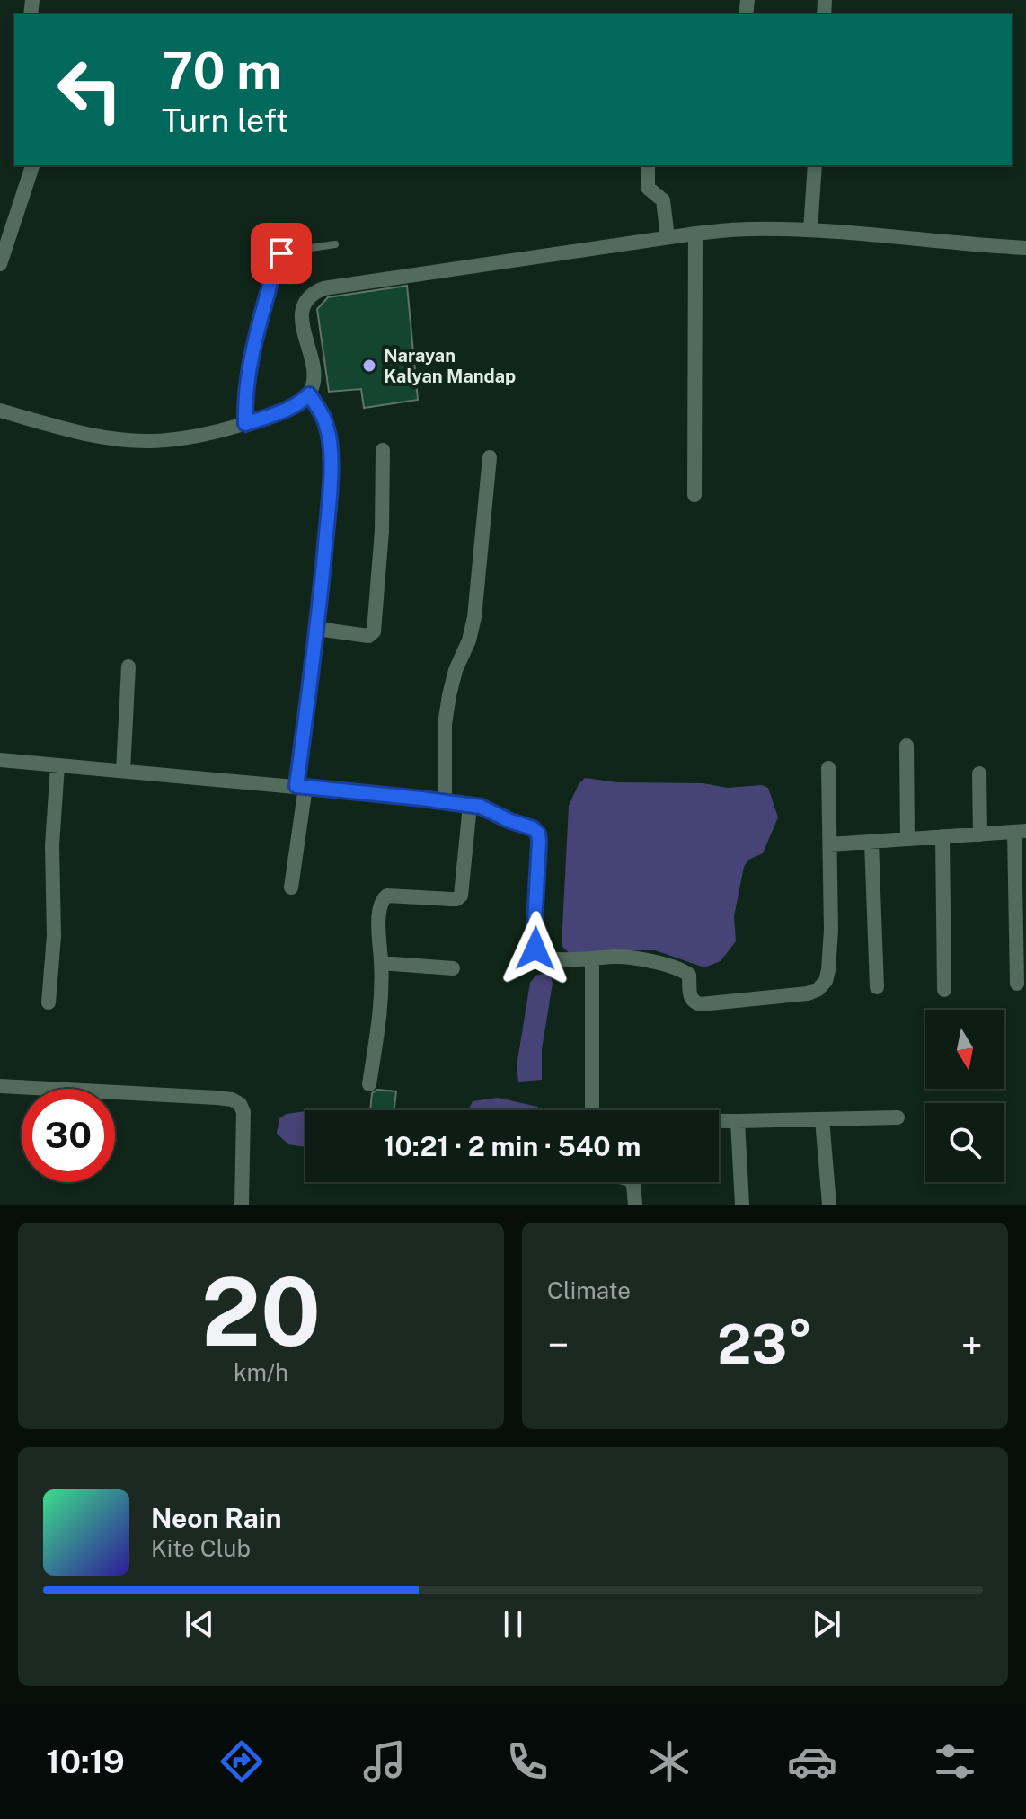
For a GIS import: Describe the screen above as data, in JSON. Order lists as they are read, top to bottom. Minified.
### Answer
{"places":["Narayan Kalyan Mandap"],"north":"bottom","page":{"turn":["70 m","Turn left"],"limit":"30","trip":"10:21 · 2 min · 540 m","tile":[["20","km/h"],"Climate"],"heat":["−","23°","+"],"song":["Neon Rain","Kite Club"],"tabs":"10:19"}}
